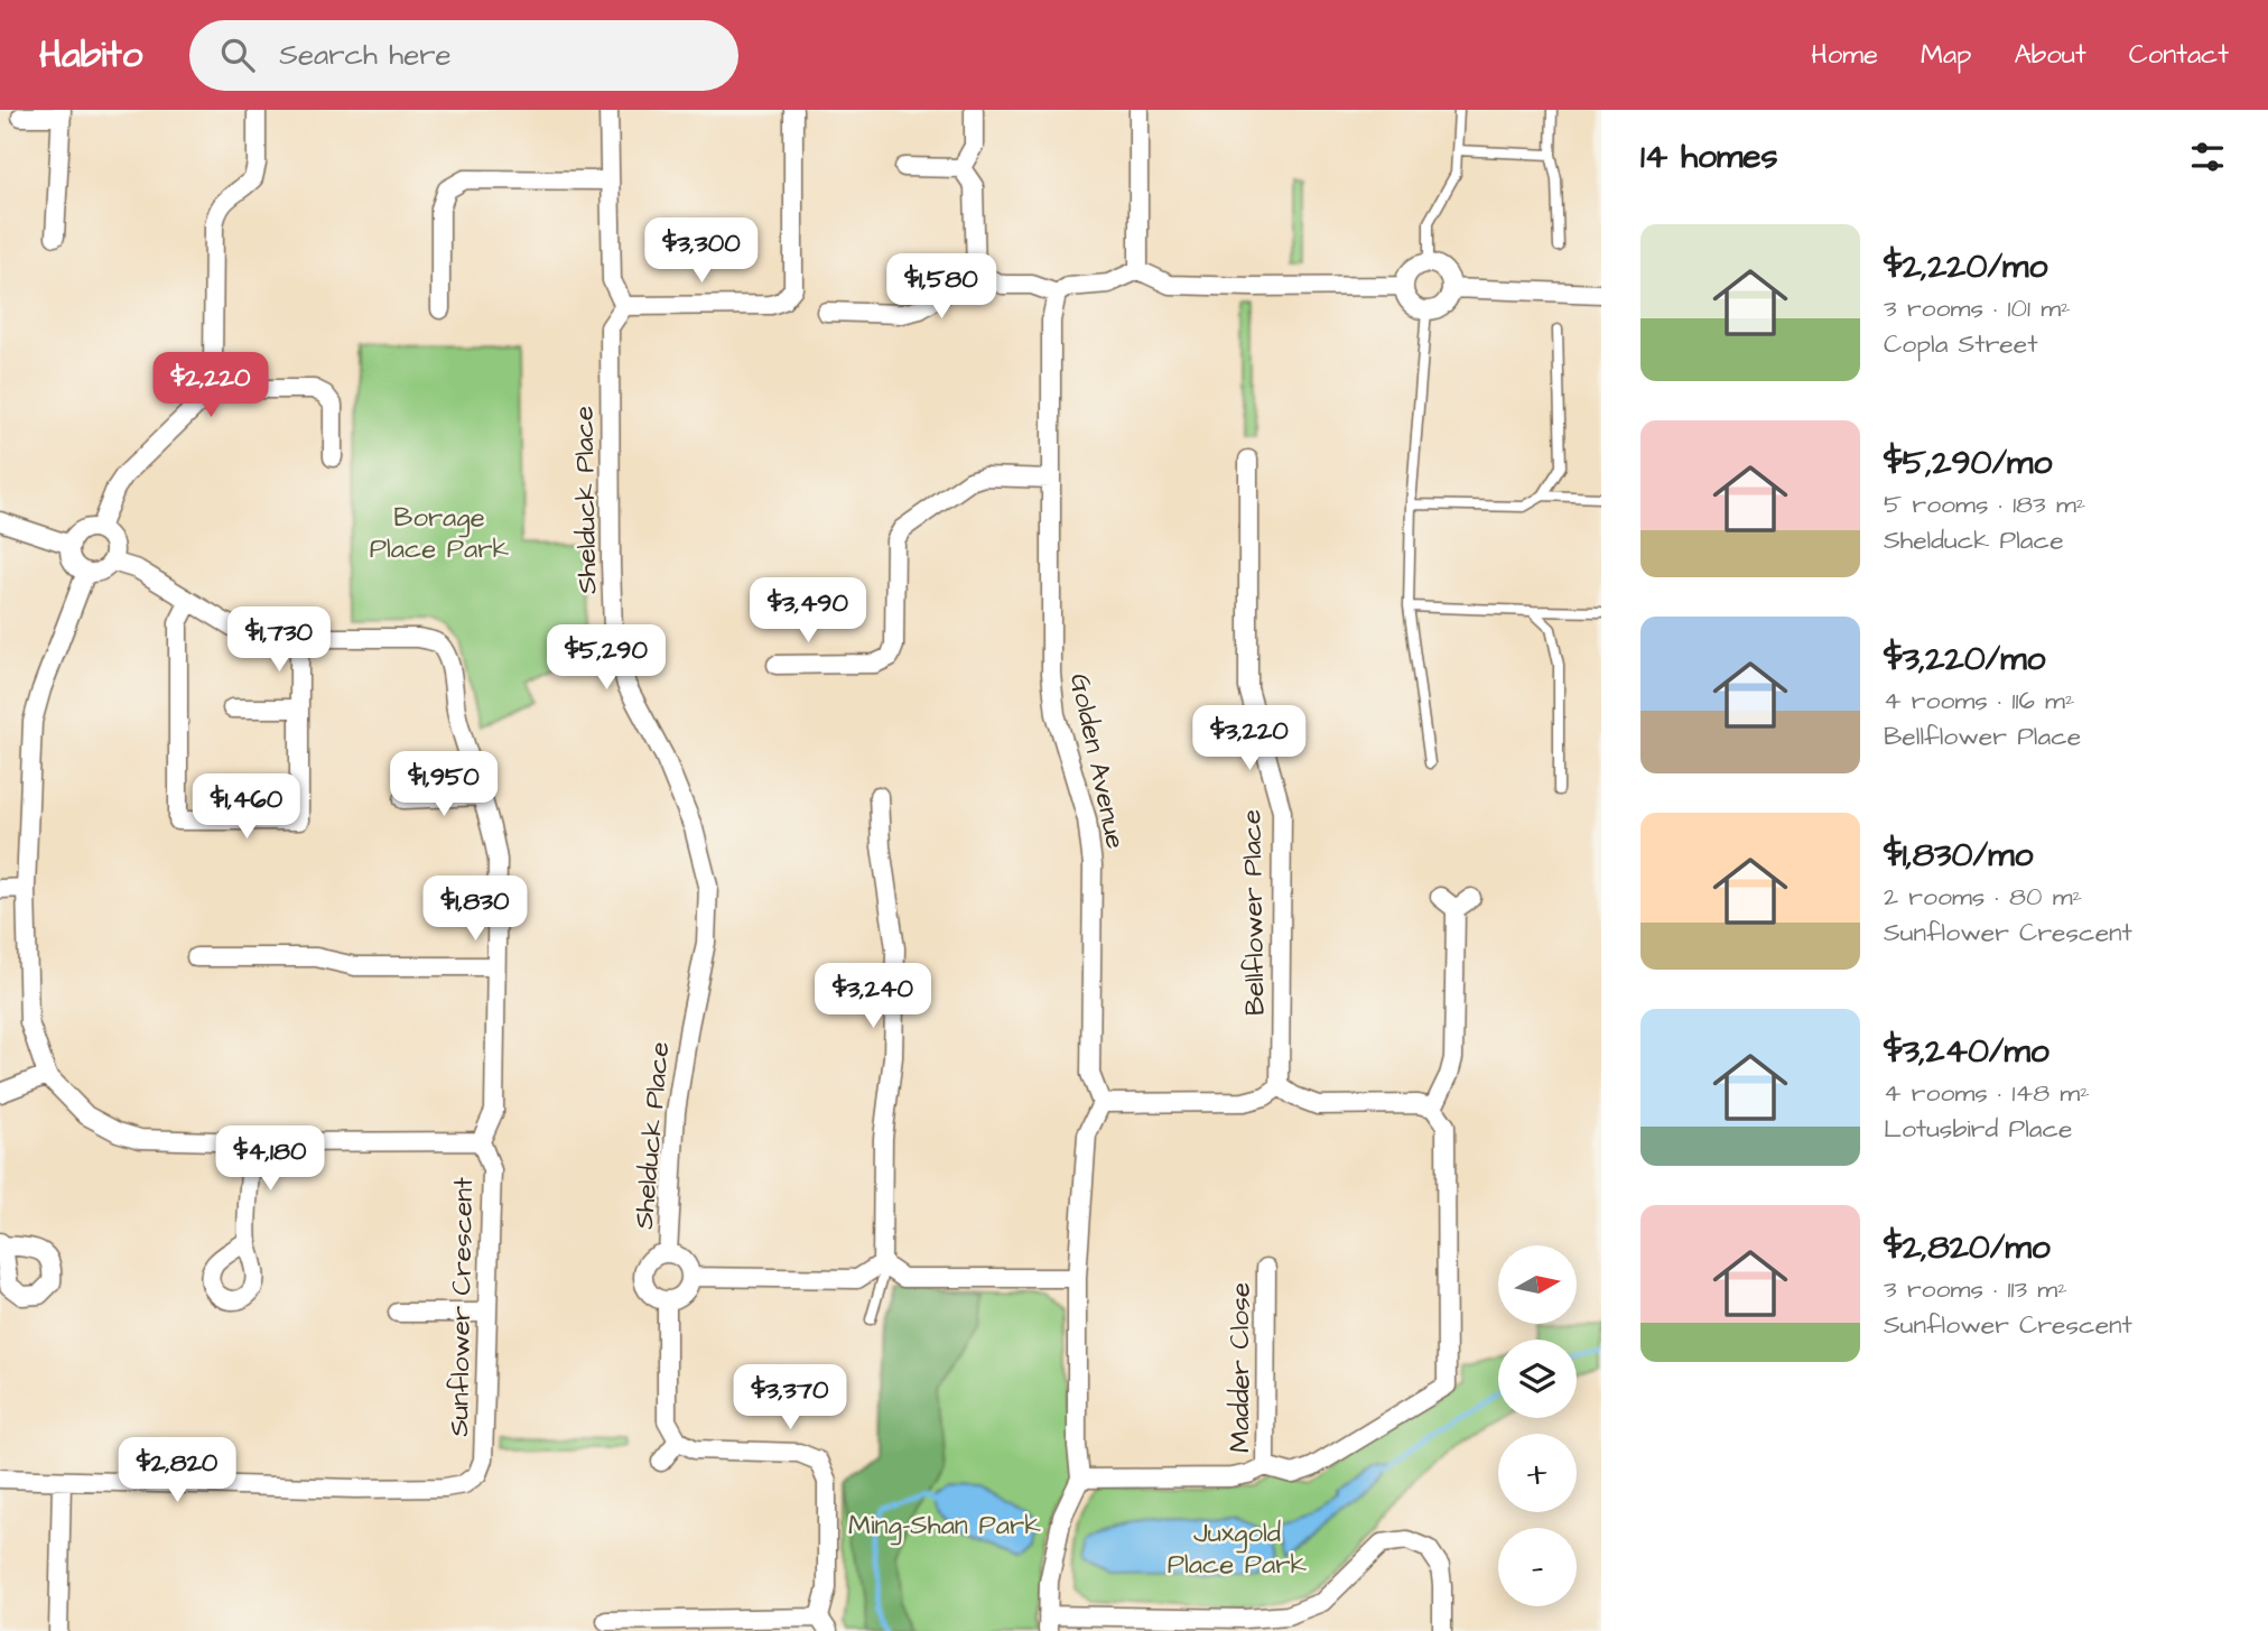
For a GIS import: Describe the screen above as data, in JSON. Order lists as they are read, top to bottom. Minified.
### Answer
{"streets":{"street":["Shelduck Place","Golden Avenue","Bellflower Place","Sunflower Crescent","Madder Close"]},"parks":["Borage Place Park","Ming-Shan Park","Juxgold Place Park"],"north":"right","page":{"header":"Habito","search":"Search here","nav":["Home","Map","About","Contact"],"heading":"14 homes","list":[{"name":"$2,220/mo","note":"3 rooms · 101 m² · Copla Street"},{"name":"$5,290/mo","note":"5 rooms · 183 m² · Shelduck Place"},{"name":"$3,220/mo","note":"4 rooms · 116 m² · Bellflower Place"},{"name":"$1,830/mo","note":"2 rooms · 80 m² · Sunflower Crescent"},{"name":"$3,240/mo","note":"4 rooms · 148 m² · Lotusbird Place"},{"name":"$2,820/mo","note":"3 rooms · 113 m² · Sunflower Crescent"}],"price":["$3,300","$1,580","$2,220","$3,490","$1,730","$5,290","$3,220","$1,950","$1,460","$1,830","$3,240","$4,180","$3,370","$2,820"],"map_buttons":["+","−"]}}
